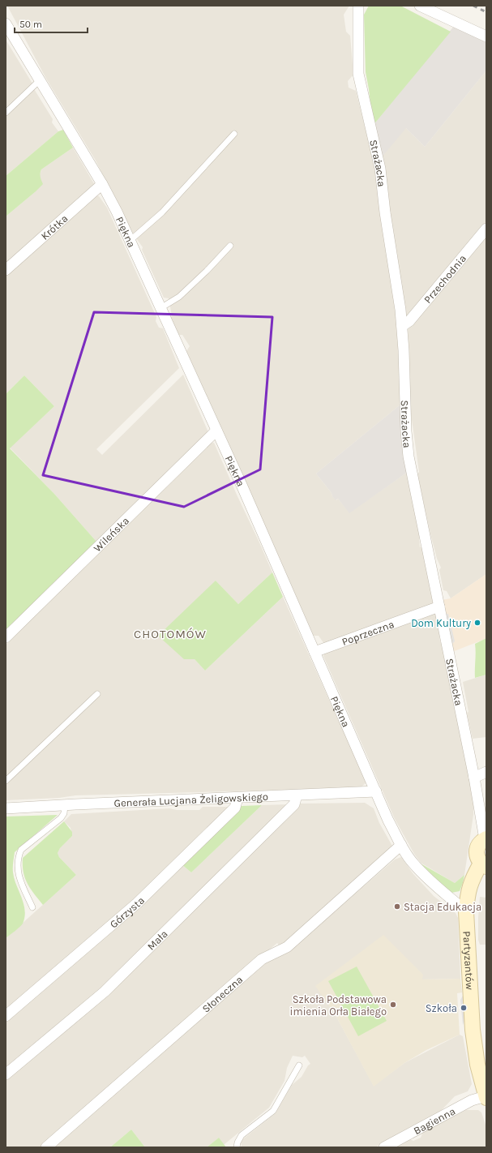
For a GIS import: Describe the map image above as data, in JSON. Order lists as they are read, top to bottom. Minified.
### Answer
{"streets":{"street":["Strażacka","Krótka","Piękna","Przechodnia","Wileńska","Poprzeczna","Generała Lucjana Żeligowskiego","Górzysta","Mała","Partyzantów","Słoneczna","Bagienna"]},"crossings":[["Strażacka","Przechodnia"],["Strażacka","Poprzeczna"],["Krótka","Piękna"],["Piękna","Wileńska"],["Piękna","Poprzeczna"],["Piękna","Generała Lucjana Żeligowskiego"],["Piękna","Partyzantów"],["Piękna","Słoneczna"],["Generała Lucjana Żeligowskiego","Górzysta"],["Generała Lucjana Żeligowskiego","Mała"],["Partyzantów","Bagienna"]],"districts":["CHOTOMÓW"],"places":["Dom Kultury","Stacja Edukacja","Szkoła Podstawowa imienia Orła Białego","Szkoła"],"scale_bar":"50 m"}
